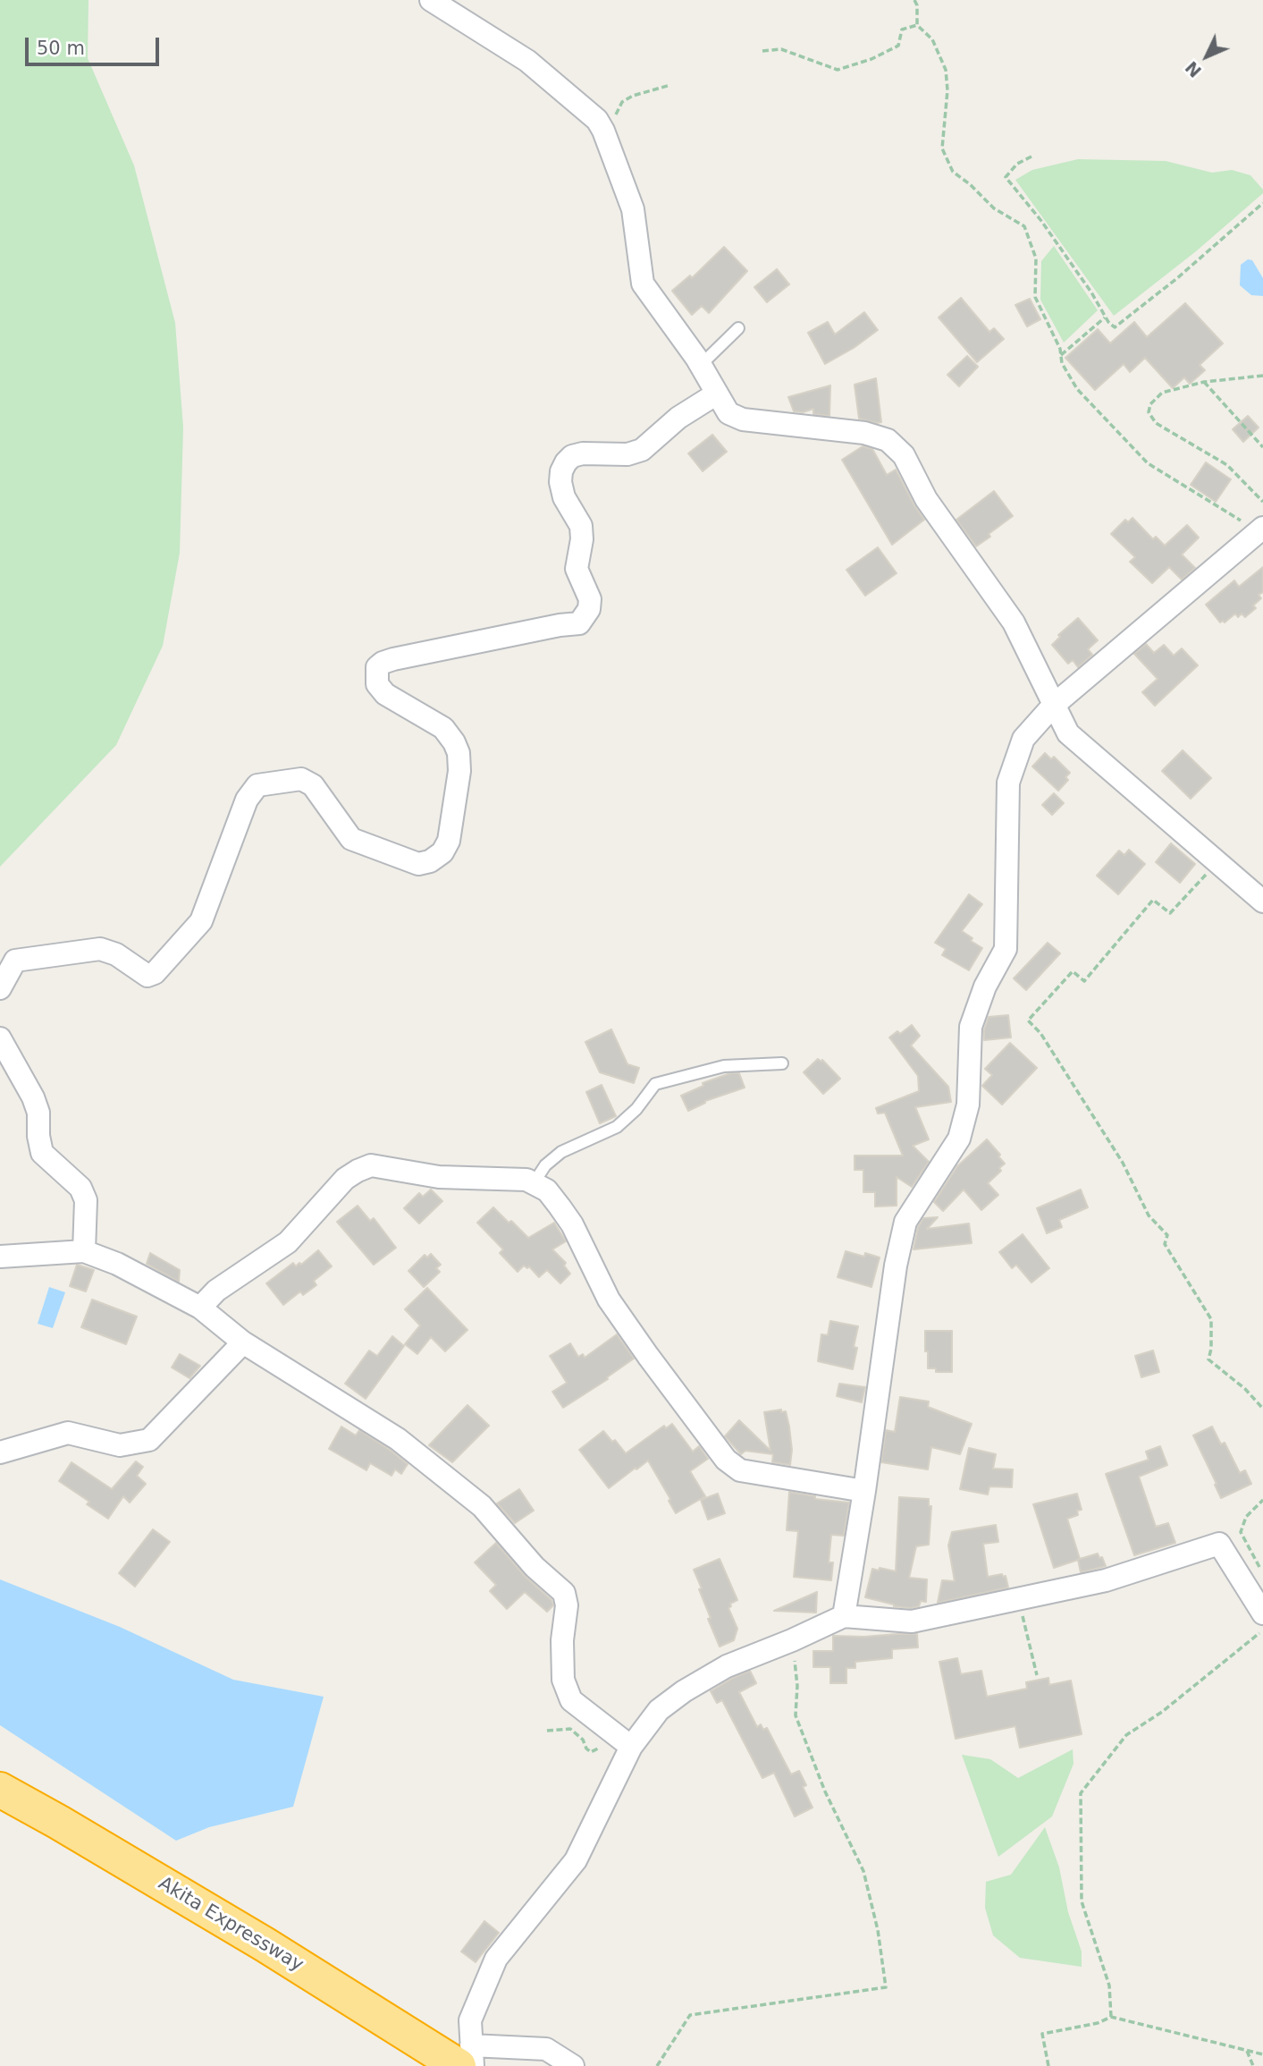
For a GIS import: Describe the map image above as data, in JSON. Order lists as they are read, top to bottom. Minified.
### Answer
{"streets":{"highway":["Akita Expressway"]},"scale_bar":"50 m","north":"bottom left"}
